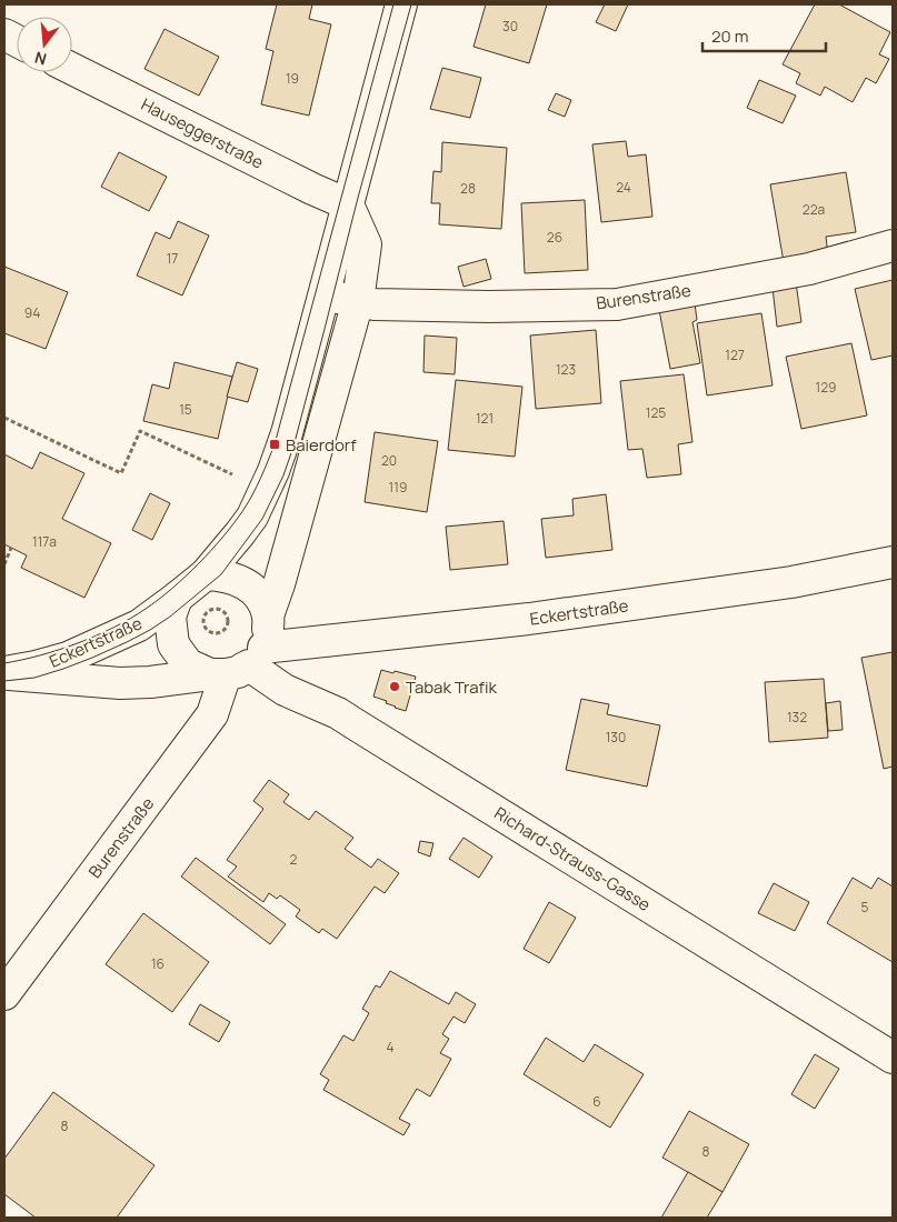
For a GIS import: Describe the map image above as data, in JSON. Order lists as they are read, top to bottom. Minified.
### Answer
{"streets":{"street":["Hauseggerstraße","Burenstraße","Eckertstraße","Richard-Strauss-Gasse"]},"crossings":[["Burenstraße","Eckertstraße"],["Burenstraße","Richard-Strauss-Gasse"],["Eckertstraße","Richard-Strauss-Gasse"]],"places":{"transit":["Baierdorf"],"other":["Tabak Trafik"]},"house_numbers":["30","19","24","28","22a","26","17","94","127","123","129","15","125","121","20","119","117a","132","130","2","5","16","4","6","8","8"],"scale_bar":"20 m","north":"bottom"}
